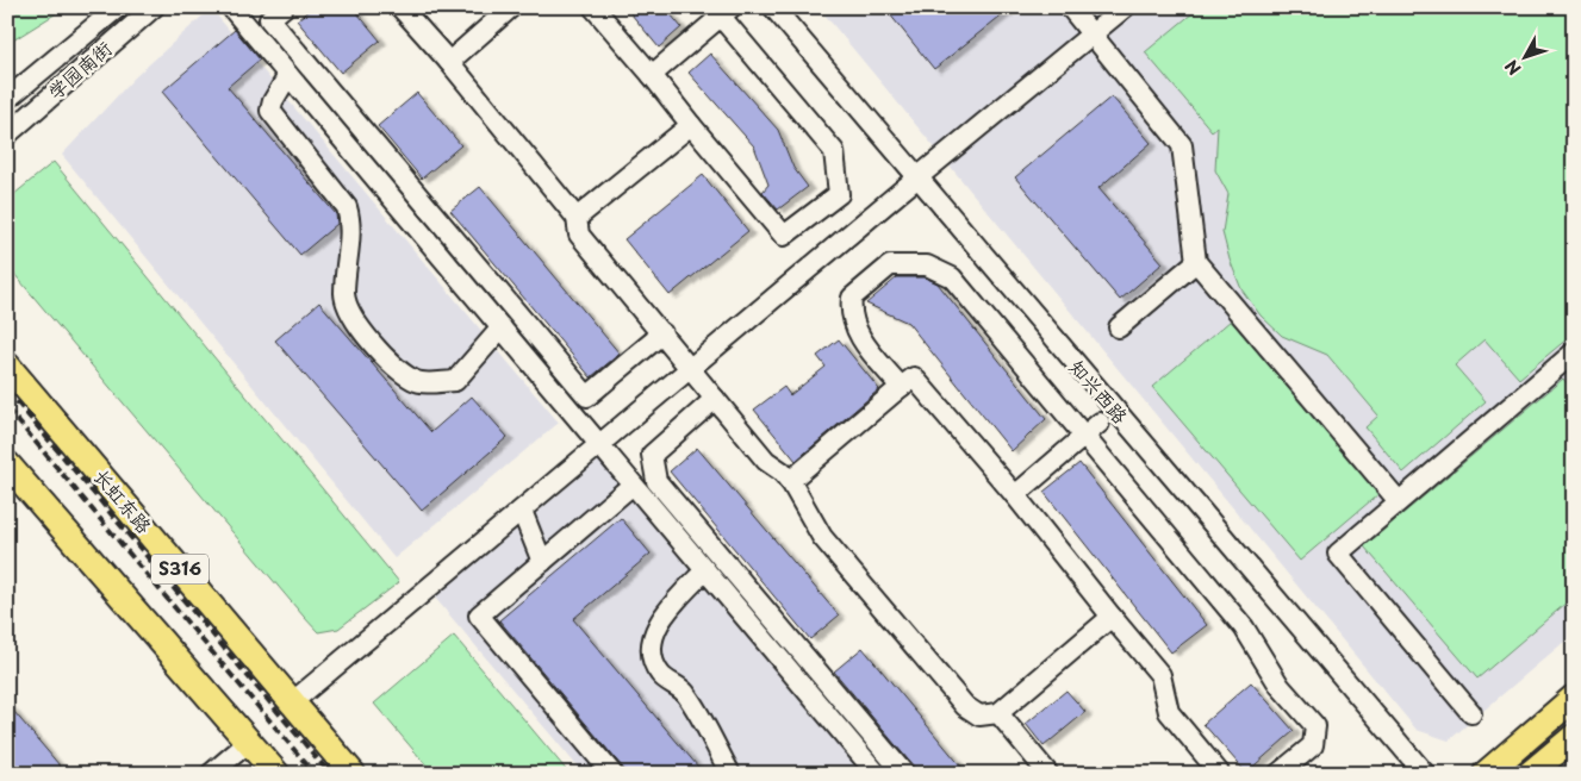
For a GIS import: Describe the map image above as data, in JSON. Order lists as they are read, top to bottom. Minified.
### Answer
{"streets":{"main road":["长虹东路","S316"],"street":["学园南街","知兴西路"]},"north":"bottom left"}
